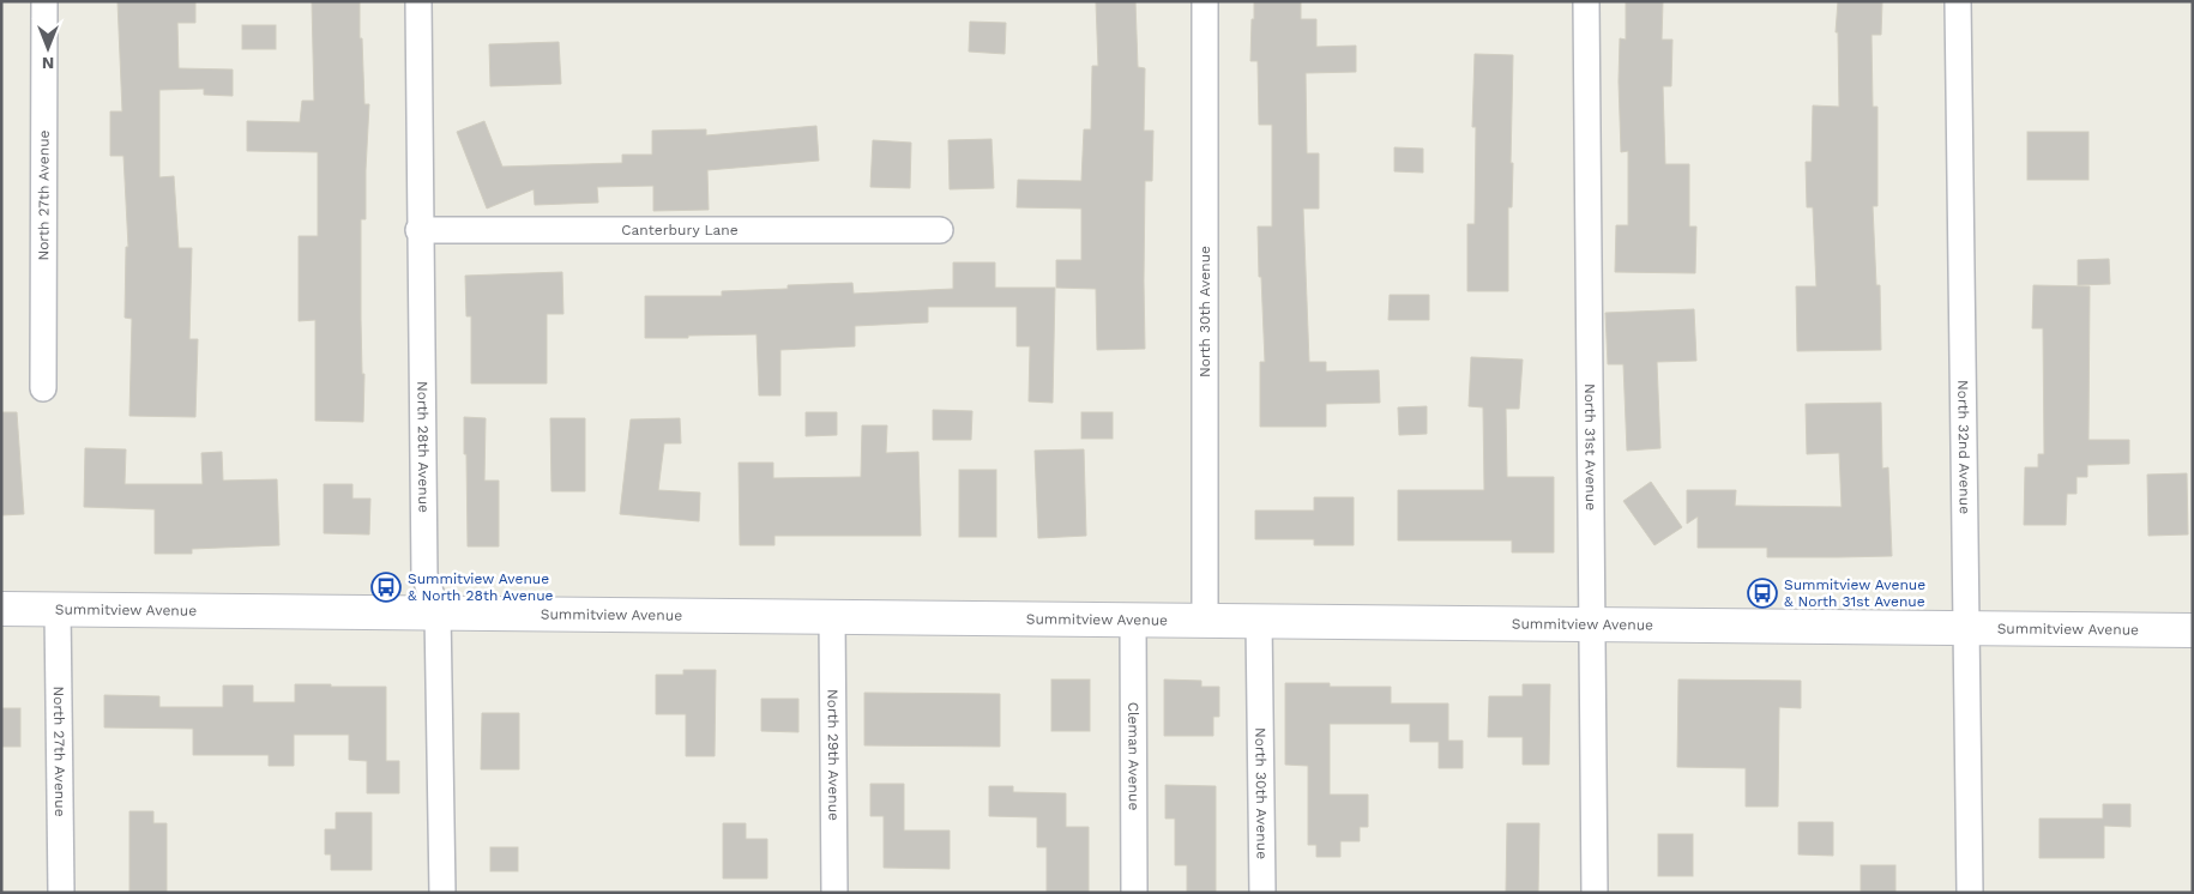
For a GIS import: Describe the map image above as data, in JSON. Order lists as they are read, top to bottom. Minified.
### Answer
{"streets":{"main road":["Summitview Avenue"],"street":["North 27th Avenue","Canterbury Lane","North 30th Avenue","North 31st Avenue","North 32nd Avenue","North 28th Avenue","North 29th Avenue","Cleman Avenue"]},"crossings":[["North 27th Avenue","Summitview Avenue"],["Canterbury Lane","North 28th Avenue"],["North 30th Avenue","Summitview Avenue"],["North 31st Avenue","Summitview Avenue"],["North 32nd Avenue","Summitview Avenue"],["North 28th Avenue","Summitview Avenue"],["Summitview Avenue","North 29th Avenue"],["Summitview Avenue","Cleman Avenue"]],"places":{"bus stop":["Summitview Avenue & North 28th Avenue","Summitview Avenue & North 31st Avenue"]},"north":"bottom"}
